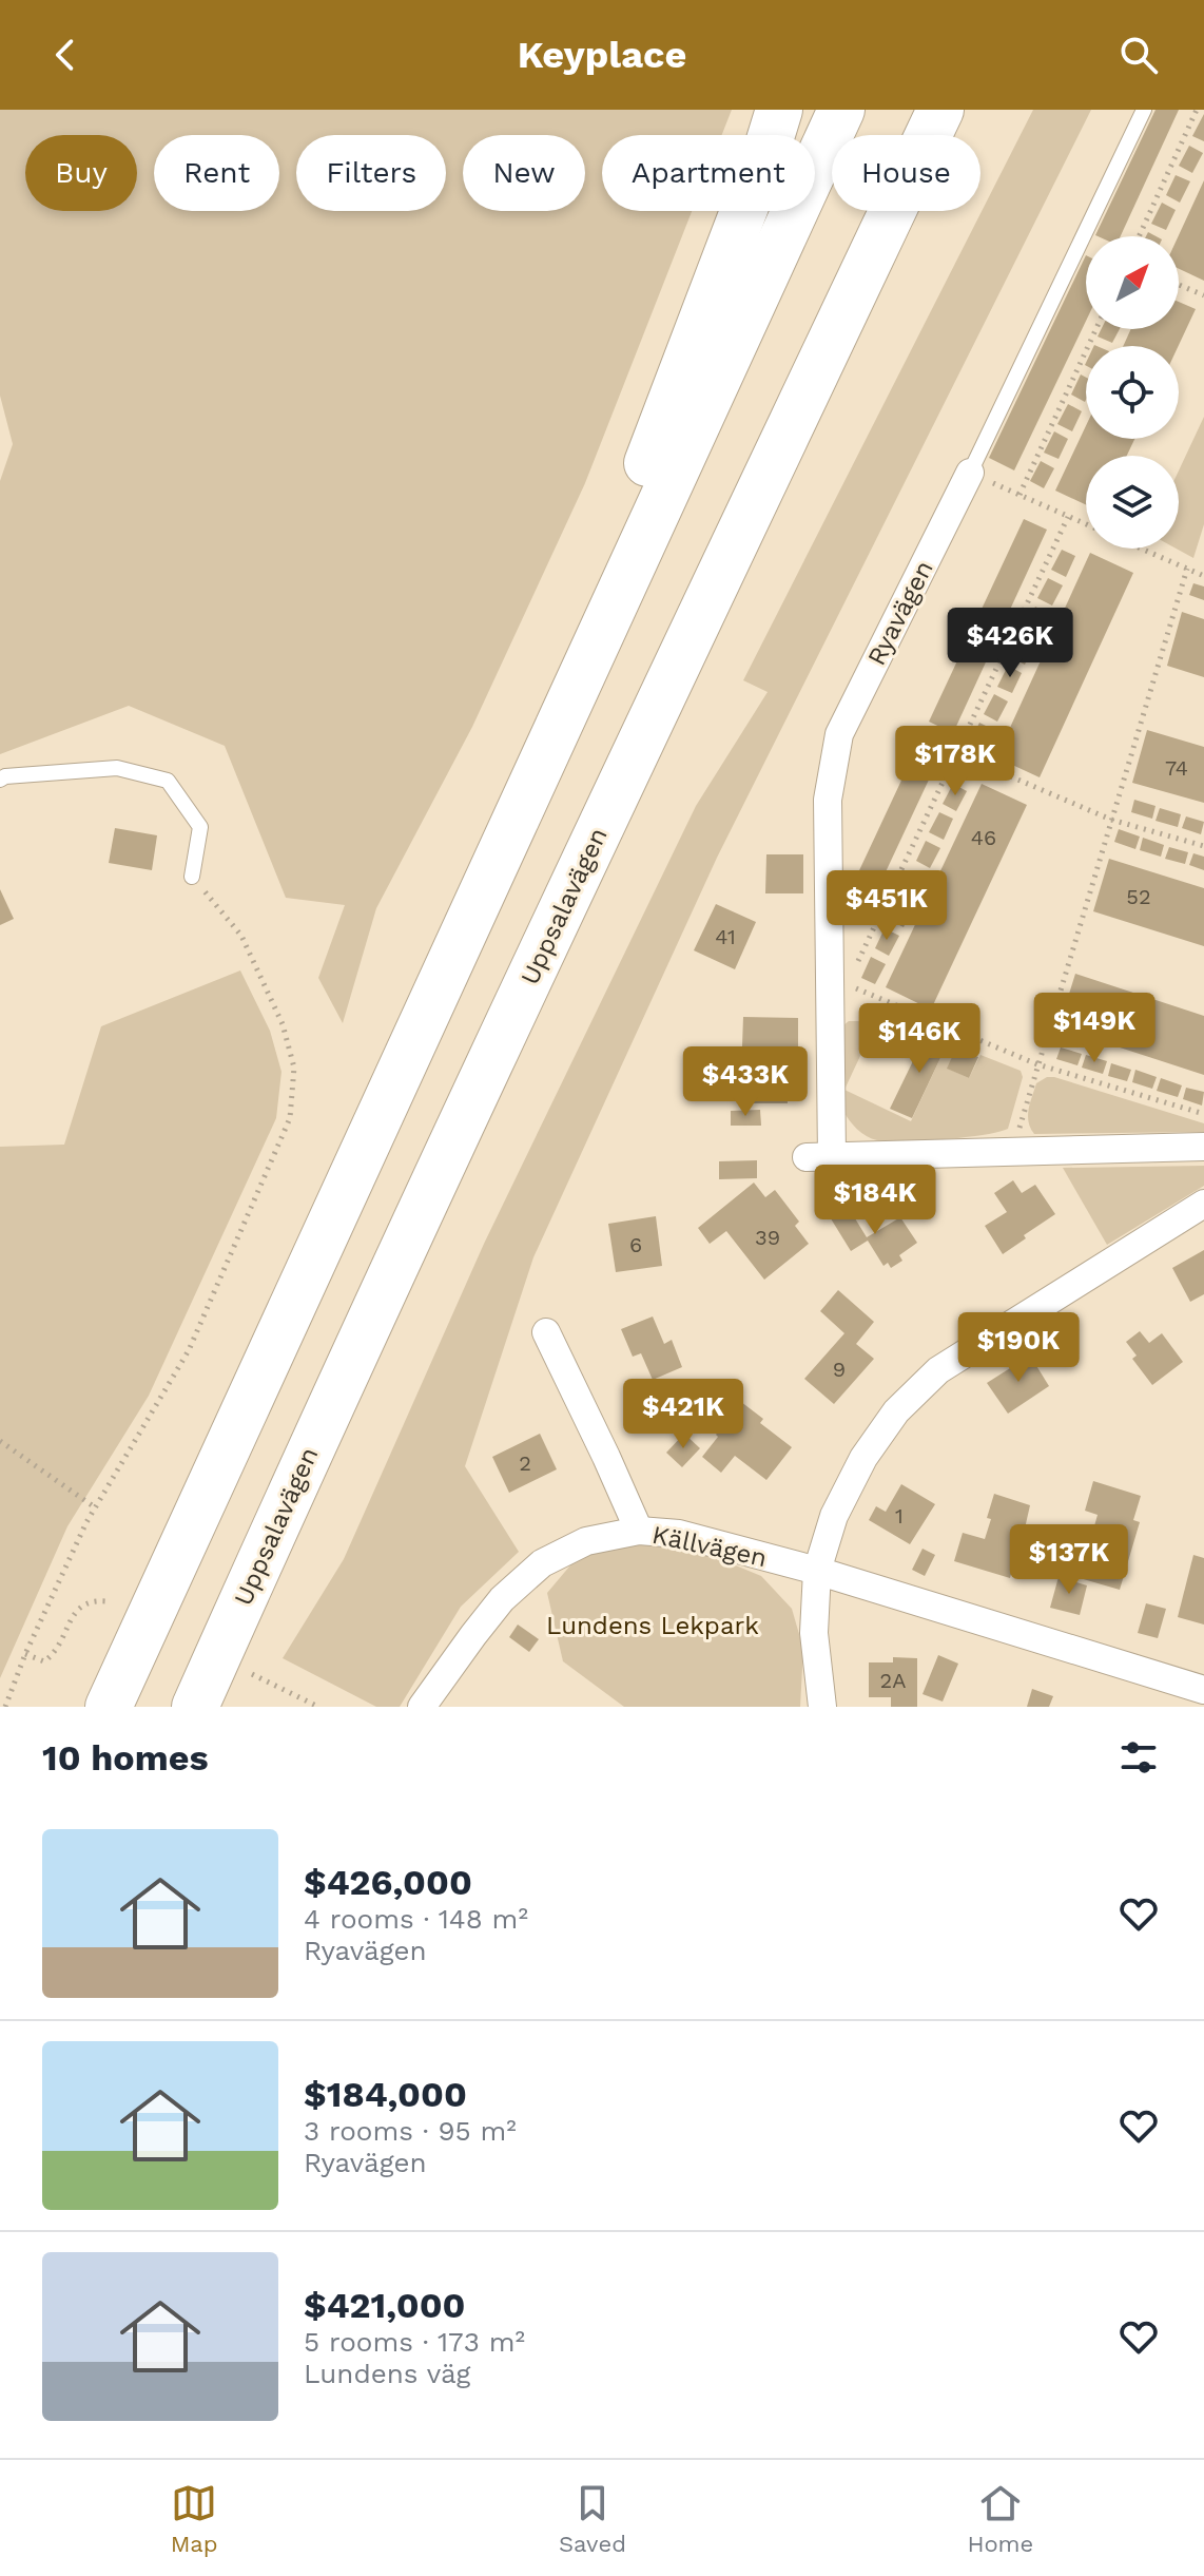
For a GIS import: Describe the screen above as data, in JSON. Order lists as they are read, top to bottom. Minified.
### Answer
{"streets":{"highway":["Uppsalavägen"],"street":["Ryavägen","Källvägen"]},"parks":["Lundens Lekpark"],"house_numbers":["74","46","52","41","39","6","9","2","1","2A"],"north":"top right","page":{"header":"Keyplace","chip":["Buy","Rent","Filters","New","Apartment","House"],"price":["$426K","$178K","$451K","$149K","$146K","$433K","$184K","$190K","$421K","$137K"],"heading":"10 homes","list":[{"name":"$426,000","note":"4 rooms · 148 m² · Ryavägen"},{"name":"$184,000","note":"3 rooms · 95 m² · Ryavägen"},{"name":"$421,000","note":"5 rooms · 173 m² · Lundens väg"}],"tabs":["Map","Saved","Home"]}}
